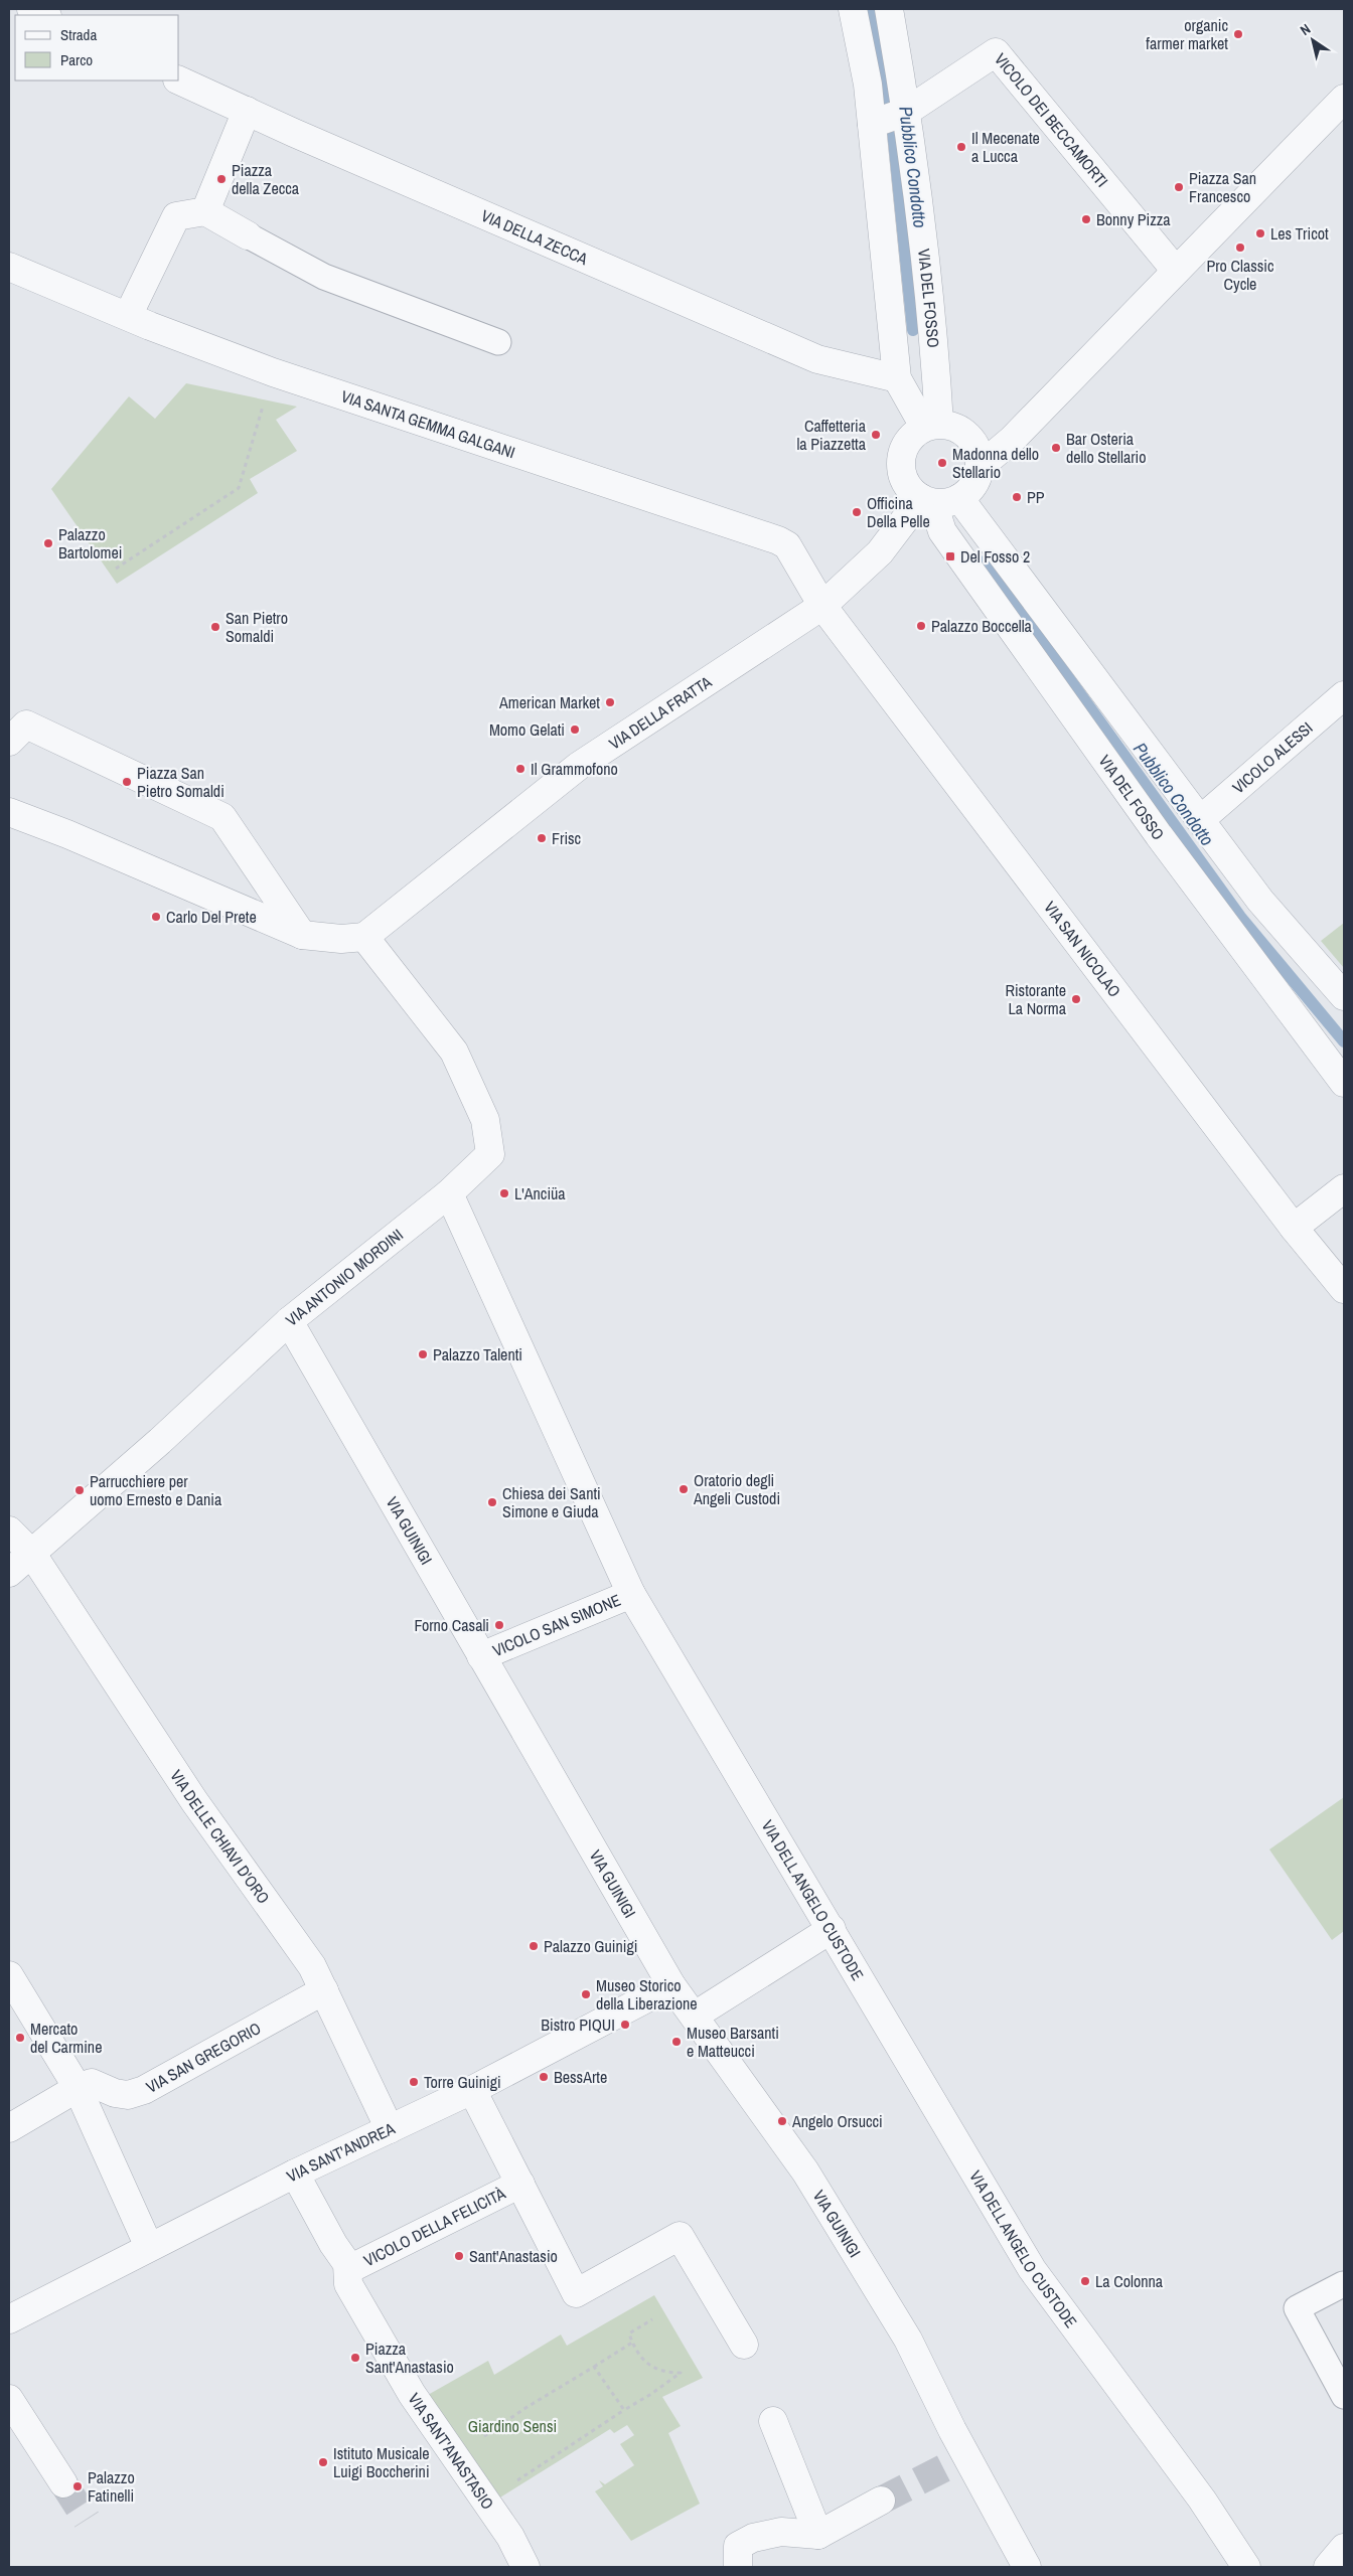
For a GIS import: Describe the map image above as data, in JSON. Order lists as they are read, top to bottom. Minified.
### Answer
{"streets":{"street":["VICOLO DEI BECCAMORTI","VIA DELLA ZECCA","VIA DEL FOSSO","VIA SANTA GEMMA GALGANI","VIA DELLA FRATTA","VICOLO ALESSI","VIA SAN NICOLAO","VIA ANTONIO MORDINI","VIA GUINIGI","VICOLO SAN SIMONE","VIA DELLE CHIAVI D'ORO","VIA DELL ANGELO CUSTODE","VIA SAN GREGORIO","VIA SANT'ANDREA","VICOLO DELLA FELICITÀ","VIA SANT'ANASTASIO"]},"crossings":[["VICOLO DEI BECCAMORTI","VIA DEL FOSSO"],["VIA DEL FOSSO","VIA DELLA FRATTA"],["VIA SANTA GEMMA GALGANI","VIA DELLA FRATTA"],["VIA SANTA GEMMA GALGANI","VIA SAN NICOLAO"],["VIA DELLA FRATTA","VIA SAN NICOLAO"],["VIA DELLA FRATTA","VIA ANTONIO MORDINI"],["VIA ANTONIO MORDINI","VIA GUINIGI"],["VIA ANTONIO MORDINI","VIA DELLE CHIAVI D'ORO"],["VIA ANTONIO MORDINI","VIA DELL ANGELO CUSTODE"],["VIA GUINIGI","VICOLO SAN SIMONE"],["VIA GUINIGI","VIA SANT'ANDREA"],["VICOLO SAN SIMONE","VIA DELL ANGELO CUSTODE"],["VIA DELLE CHIAVI D'ORO","VIA SAN GREGORIO"],["VIA DELLE CHIAVI D'ORO","VIA SANT'ANDREA"],["VIA SANT'ANDREA","VICOLO DELLA FELICITÀ"],["VIA SANT'ANDREA","VIA SANT'ANASTASIO"],["VICOLO DELLA FELICITÀ","VIA SANT'ANASTASIO"]],"water":["Pubblico Condotto"],"parks":["Giardino Sensi"],"places":{"other":["organic farmer market","Il Mecenate a Lucca","Piazza della Zecca","Piazza San Francesco","Bonny Pizza","Les Tricot","Pro Classic Cycle","Caffetteria la Piazzetta","Bar Osteria dello Stellario","Madonna dello Stellario","PP","Officina Della Pelle","Palazzo Bartolomei","Palazzo Boccella","San Pietro Somaldi","American Market","Momo Gelati","Il Grammofono","Piazza San Pietro Somaldi","Frisc","Carlo Del Prete","Ristorante La Norma","L'Anciüa","Palazzo Talenti","Oratorio degli Angeli Custodi","Parrucchiere per uomo Ernesto e Dania","Chiesa dei Santi Simone e Giuda","Forno Casali","Palazzo Guinigi","Museo Storico della Liberazione","Bistro PIQUI","Mercato del Carmine","Museo Barsanti e Matteucci","BessArte","Torre Guinigi","Angelo Orsucci","Sant'Anastasio","La Colonna","Piazza Sant'Anastasio","Istituto Musicale Luigi Boccherini","Palazzo Fatinelli"],"transit":["Del Fosso 2"]},"legend":["Strada","Parco"],"north":"top left"}
